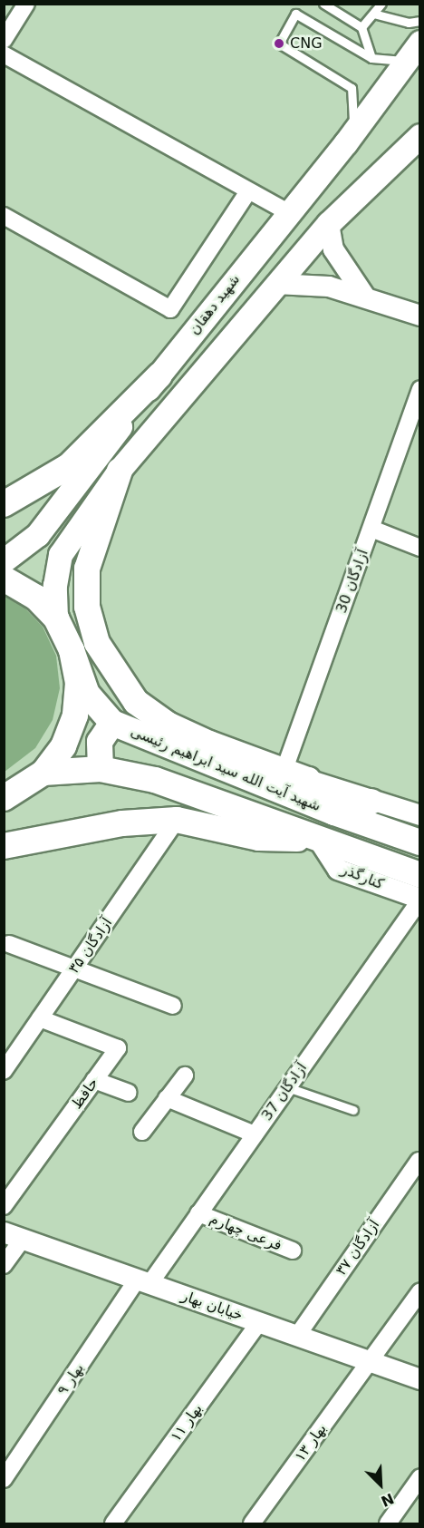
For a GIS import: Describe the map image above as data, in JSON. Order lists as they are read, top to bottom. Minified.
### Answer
{"streets":{"main road":["شهید دهقان","شهید آیت الله سید ابراهیم رئیسی"],"street":["آزادگان 30","کنارگذر","آزادگان ۳۵","آزادگان 37","حافظ","فرعی چهارم","آزادگان ۳۷","خیابان بهار","بهار ۹","بهار ۱۱","بهار ۱۳"]},"crossings":[["شهید آیت الله سید ابراهیم رئیسی","کنارگذر"],["کنارگذر","آزادگان 37"],["آزادگان ۳۵","حافظ"],["آزادگان 37","فرعی چهارم"],["آزادگان 37","خیابان بهار"],["آزادگان 37","بهار ۹"],["آزادگان ۳۷","خیابان بهار"],["خیابان بهار","بهار ۹"],["خیابان بهار","بهار ۱۱"],["خیابان بهار","بهار ۱۳"]],"places":["CNG"],"north":"bottom right"}
